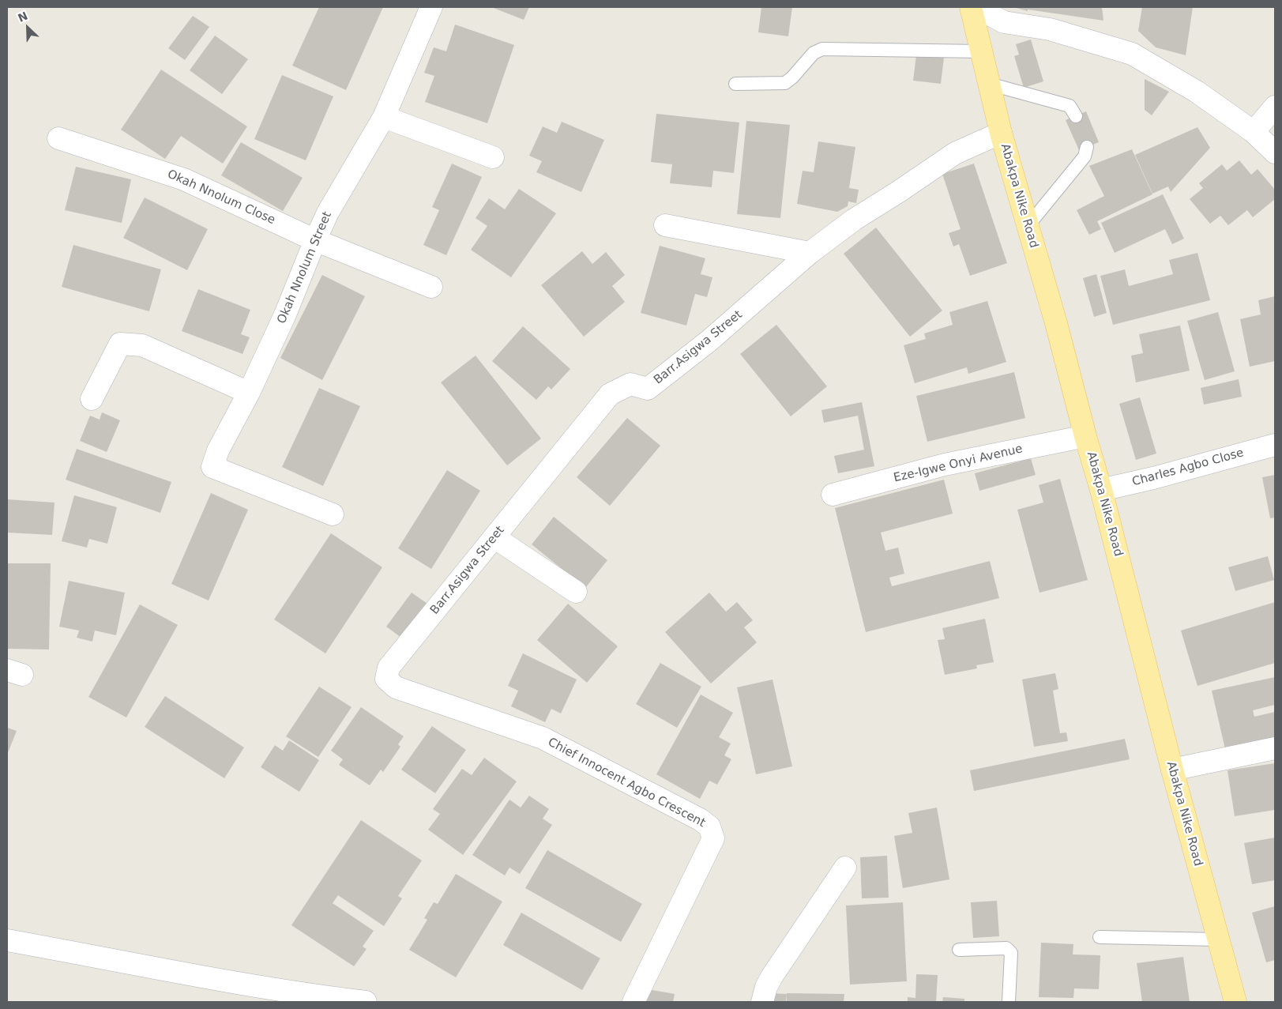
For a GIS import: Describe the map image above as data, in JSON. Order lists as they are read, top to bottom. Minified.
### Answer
{"streets":{"main road":["Abakpa Nike Road"],"street":["Okah Nnolum Close","Okah Nnolum Street","Barr.Asigwa Street","Eze-Igwe Onyi Avenue","Charles Agbo Close","Chief Innocent Agbo Crescent"]},"crossings":[["Abakpa Nike Road","Barr.Asigwa Street"],["Abakpa Nike Road","Eze-Igwe Onyi Avenue"],["Abakpa Nike Road","Charles Agbo Close"],["Okah Nnolum Close","Okah Nnolum Street"],["Barr.Asigwa Street","Chief Innocent Agbo Crescent"]],"north":"top left"}
